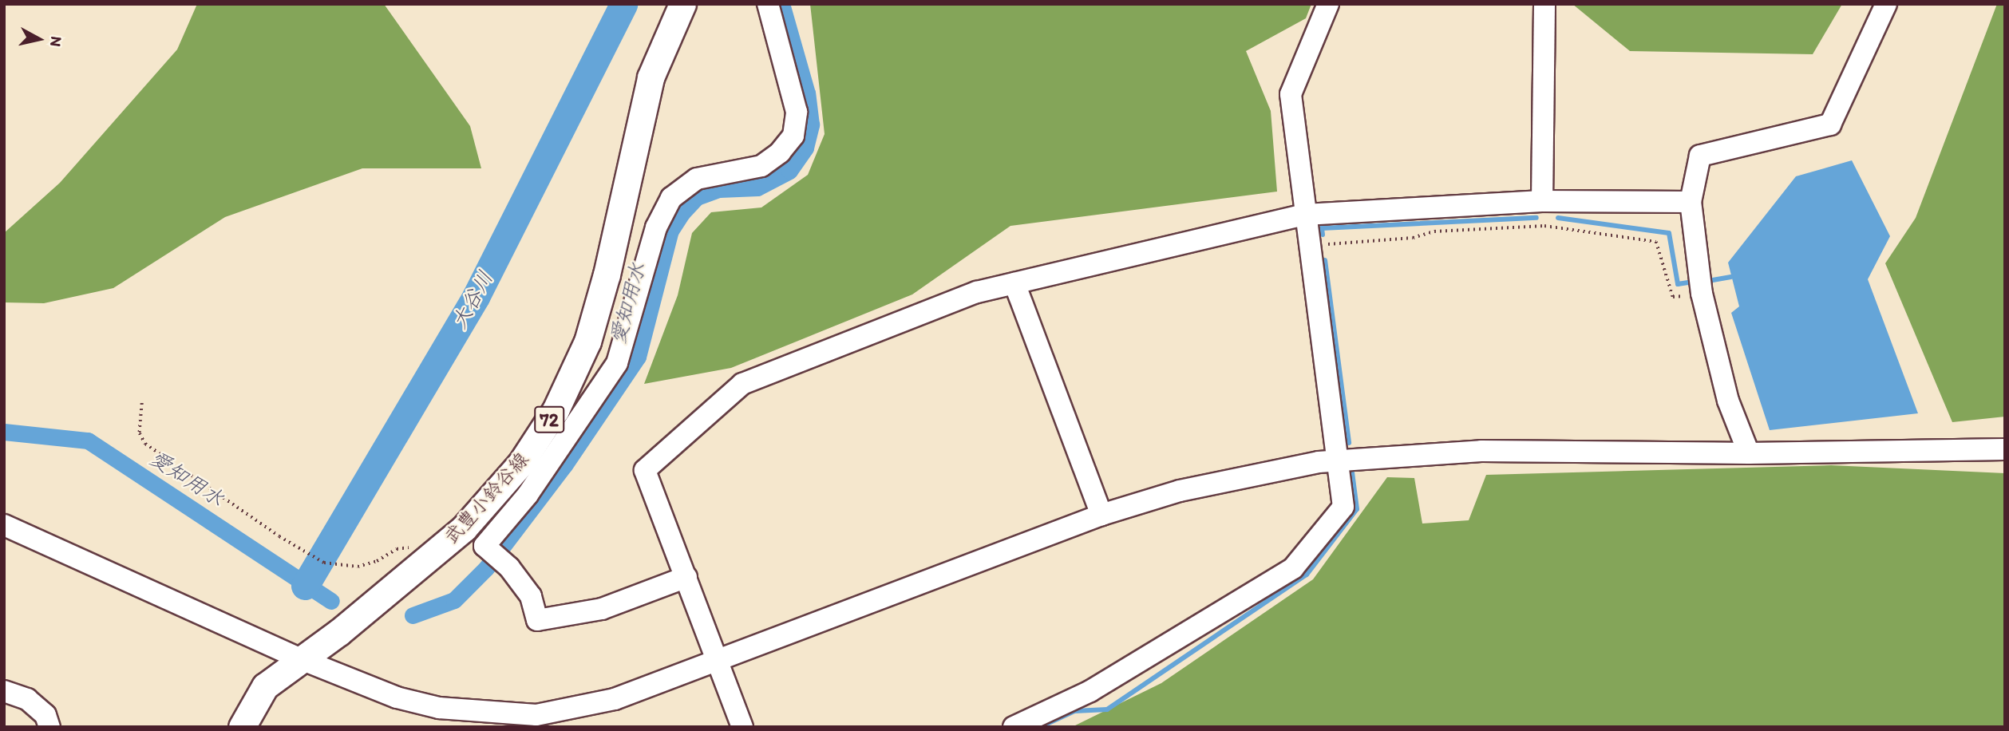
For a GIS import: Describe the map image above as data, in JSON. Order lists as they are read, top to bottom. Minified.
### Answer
{"streets":{"main road":["72","武豊小鈴谷線"]},"water":["大谷川","愛知用水"],"north":"right"}
